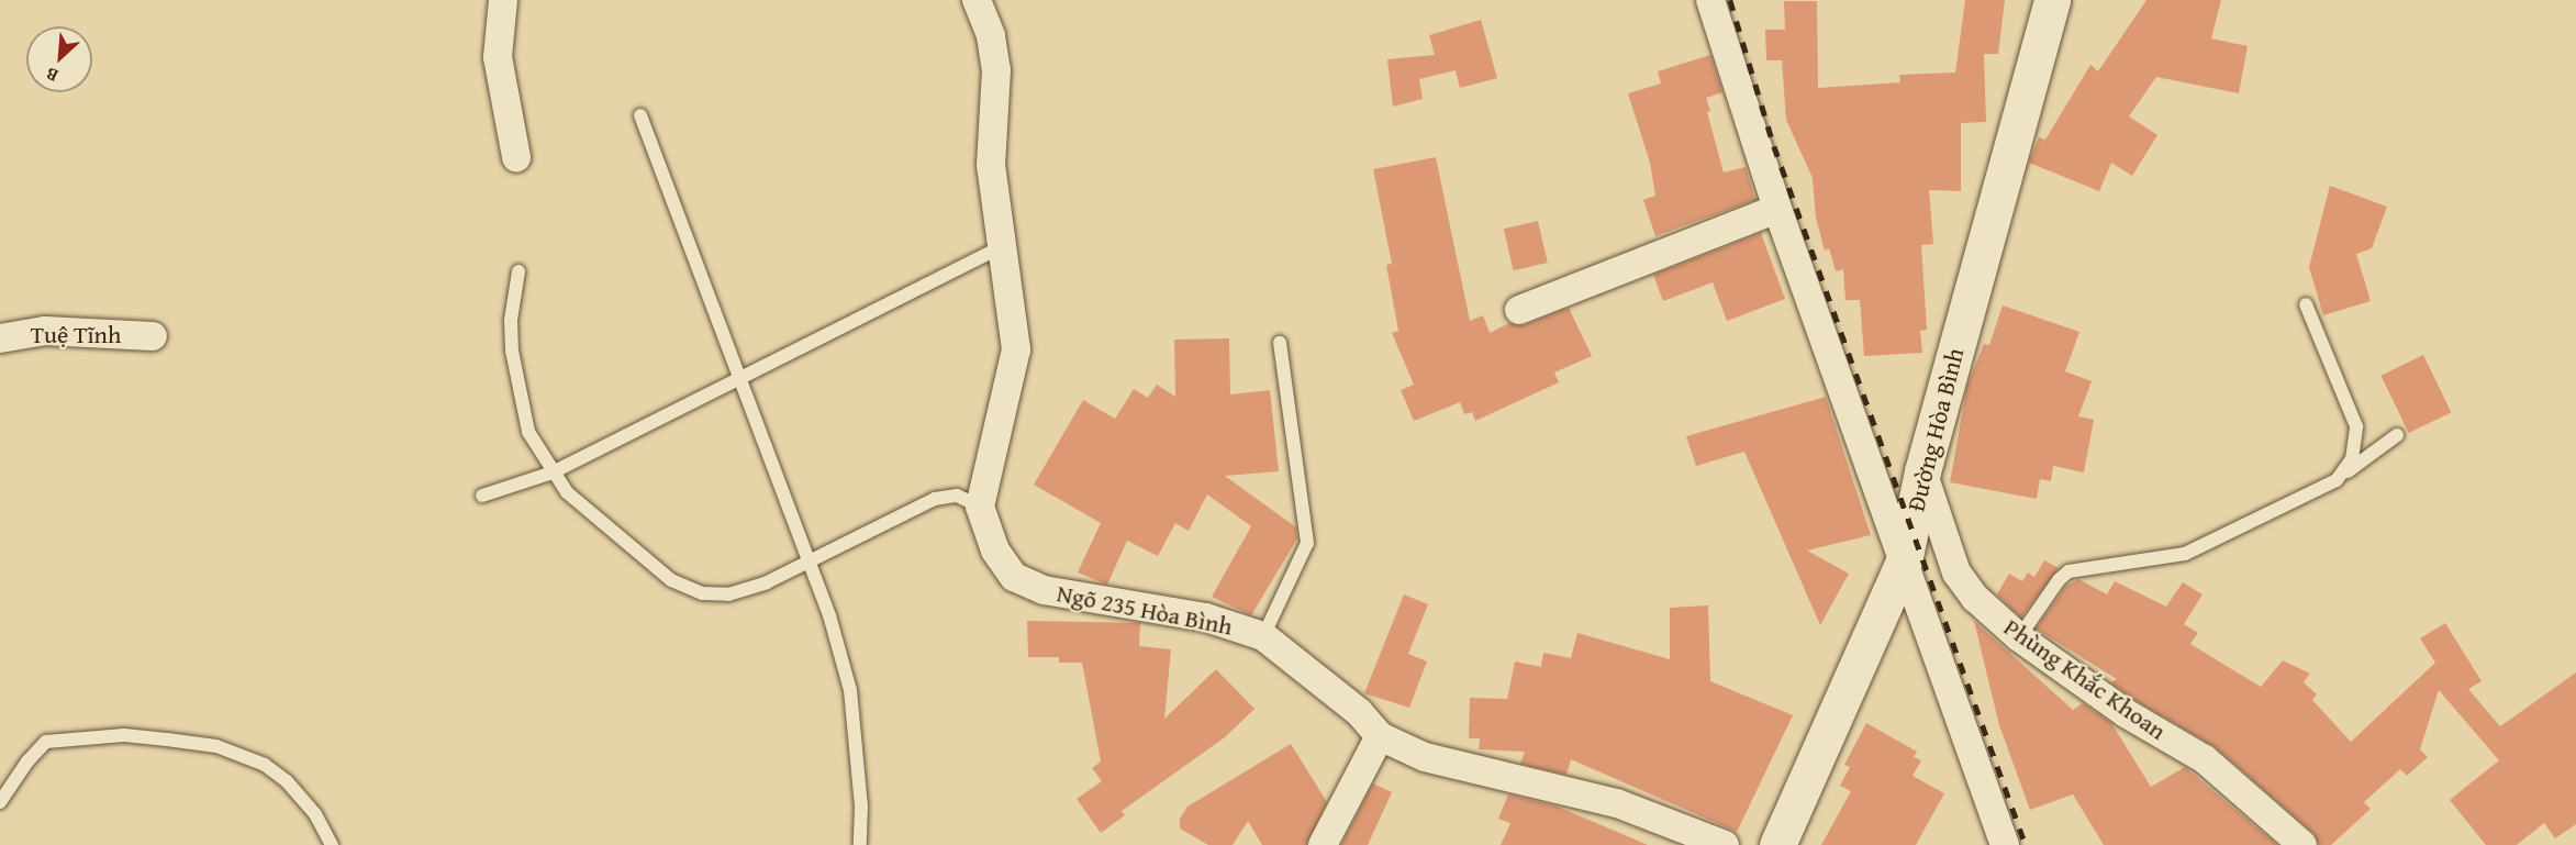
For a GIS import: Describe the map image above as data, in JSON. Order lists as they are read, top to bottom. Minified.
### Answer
{"streets":{"street":["Tuệ Tĩnh","Đường Hòa Bình","Ngõ 235 Hòa Bình","Phùng Khắc Khoan"]},"crossings":[["Đường Hòa Bình","Phùng Khắc Khoan"]],"north":"bottom left"}
